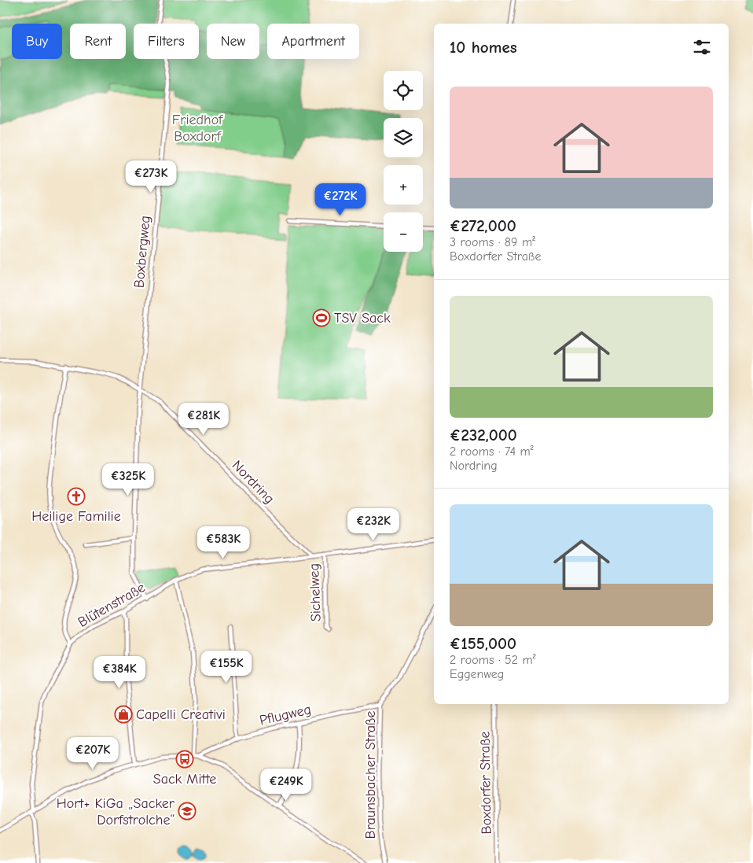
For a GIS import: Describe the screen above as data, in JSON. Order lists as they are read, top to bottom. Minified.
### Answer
{"streets":{"street":["Boxbergweg","Nordring","Sichelweg","Blütenstraße","Pflugweg","Braunsbacher Straße","Boxdorfer Straße"]},"crossings":[["Boxbergweg","Nordring"],["Boxbergweg","Blütenstraße"],["Nordring","Blütenstraße"],["Pflugweg","Braunsbacher Straße"]],"parks":["Friedhof Boxdorf"],"places":{"sports":["TSV Sack"],"church":["Heilige Familie"],"shop":["Capelli Creativi"],"bus stop":["Sack Mitte"],"school or university":["Hort+ KiGa „Sacker Dorfstrolche“"]},"page":{"chip":["Buy","Rent","Filters","New","Apartment"],"heading":"10 homes","map_buttons":["+","−"],"list":[{"name":"€272,000","note":"3 rooms · 89 m² · Boxdorfer Straße"},{"name":"€232,000","note":"2 rooms · 74 m² · Nordring"},{"name":"€155,000","note":"2 rooms · 52 m² · Eggenweg"}],"price":["€273K","€272K","€281K","€325K","€232K","€583K","€155K","€384K","€207K","€249K"]}}
